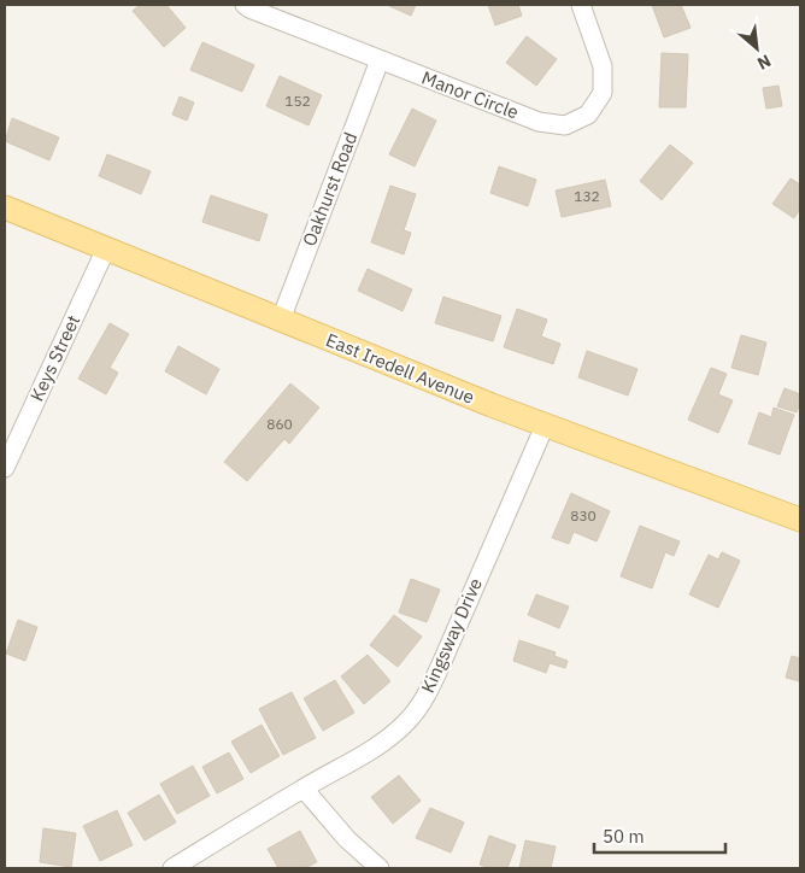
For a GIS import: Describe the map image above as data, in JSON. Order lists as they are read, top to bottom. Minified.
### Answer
{"streets":{"main road":["East Iredell Avenue"],"street":["Manor Circle","Oakhurst Road","Keys Street","Kingsway Drive"]},"crossings":[["Manor Circle","Oakhurst Road"],["Oakhurst Road","East Iredell Avenue"],["Keys Street","East Iredell Avenue"],["East Iredell Avenue","Kingsway Drive"]],"house_numbers":["152","132","860","830"],"scale_bar":"50 m","north":"bottom right"}
